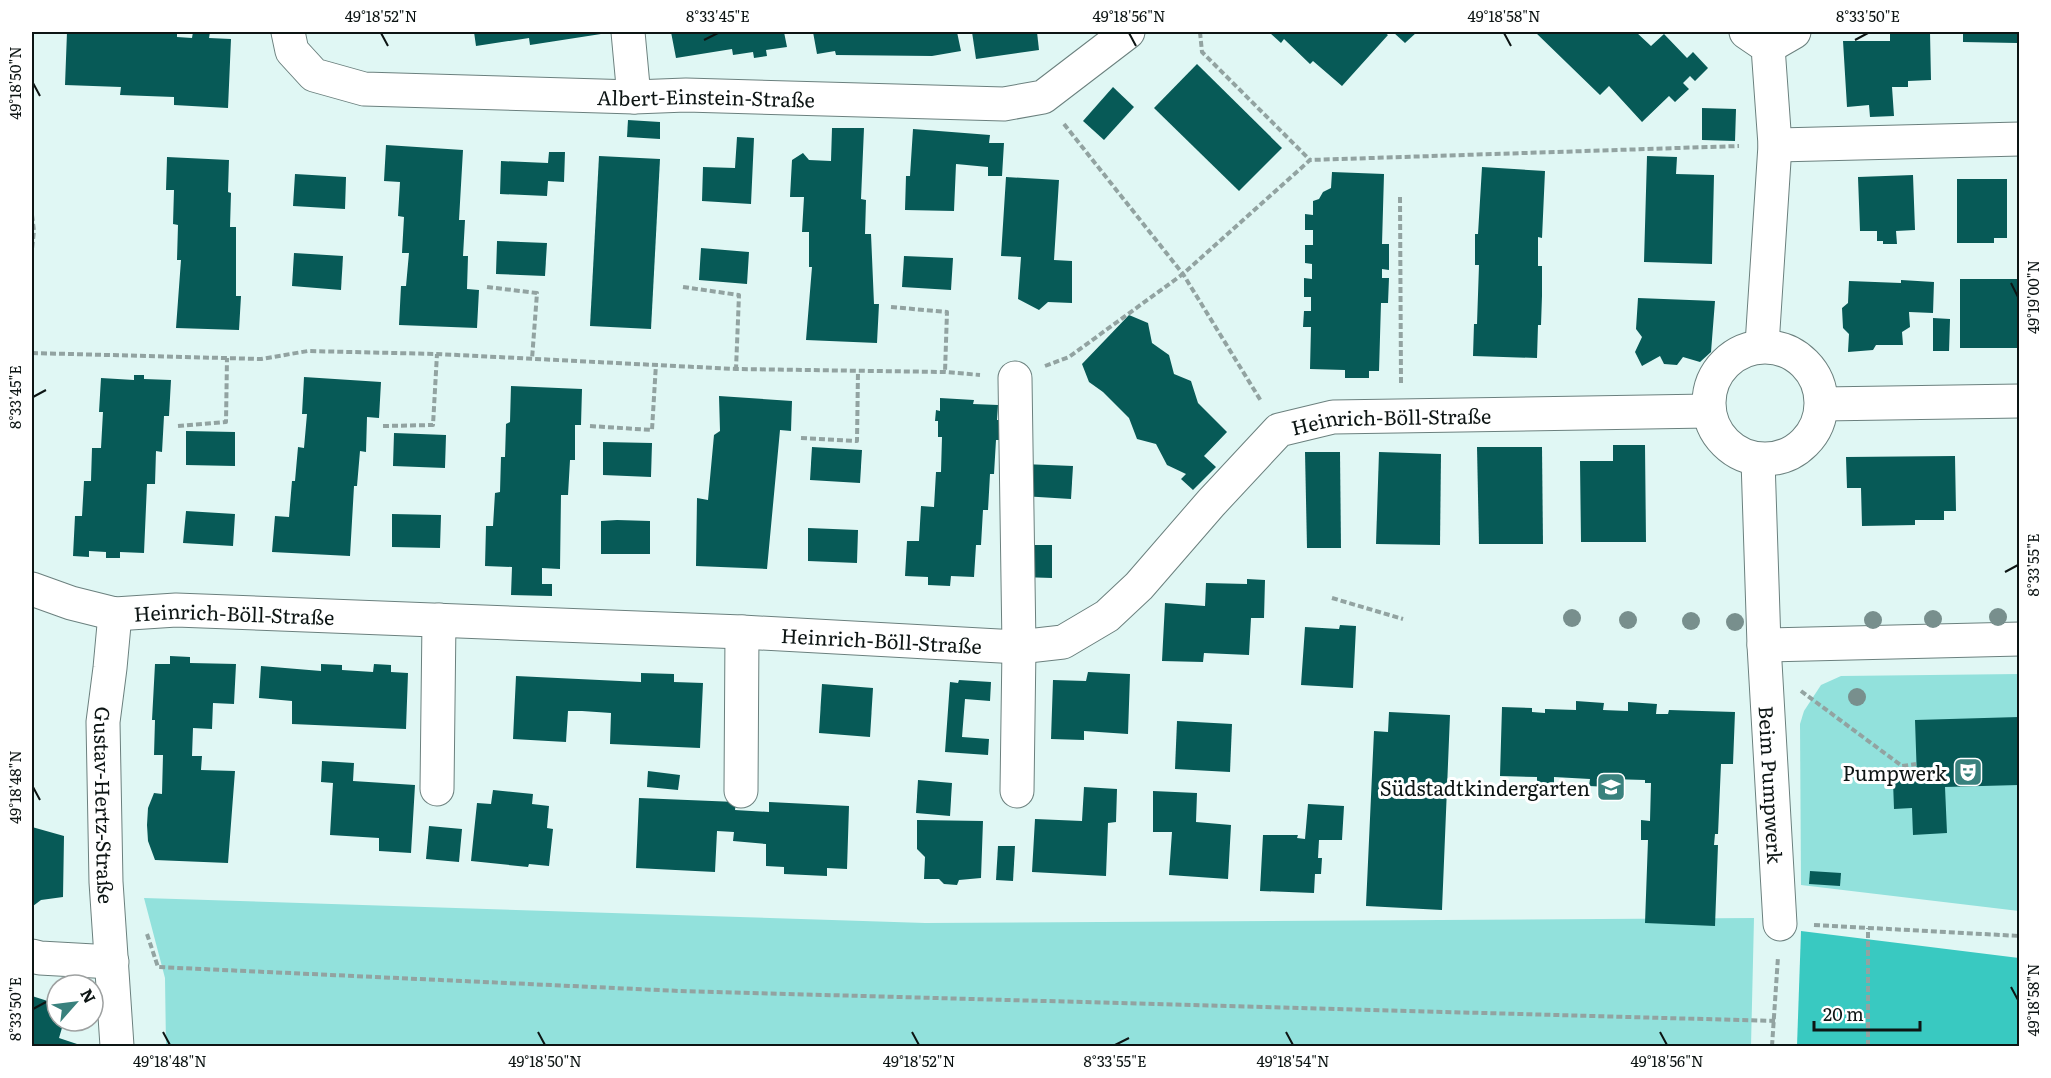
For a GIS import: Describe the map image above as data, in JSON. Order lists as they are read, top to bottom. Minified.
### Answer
{"streets":{"street":["Albert-Einstein-Straße","Heinrich-Böll-Straße","Beim Pumpwerk","Gustav-Hertz-Straße"]},"crossings":[["Heinrich-Böll-Straße","Beim Pumpwerk"],["Heinrich-Böll-Straße","Gustav-Hertz-Straße"]],"places":{"theatre":["Pumpwerk"],"school or university":["Südstadtkindergarten"]},"scale_bar":"20 m","north":"top right","coordinates":["49°18'52\"N","8°33'45\"E","49°18'56\"N","49°18'58\"N","8°33'50\"E","49°18'50\"N","49°19'00\"N","8°33'55\"E","49°18'48\"N","49°18'54\"N"]}
